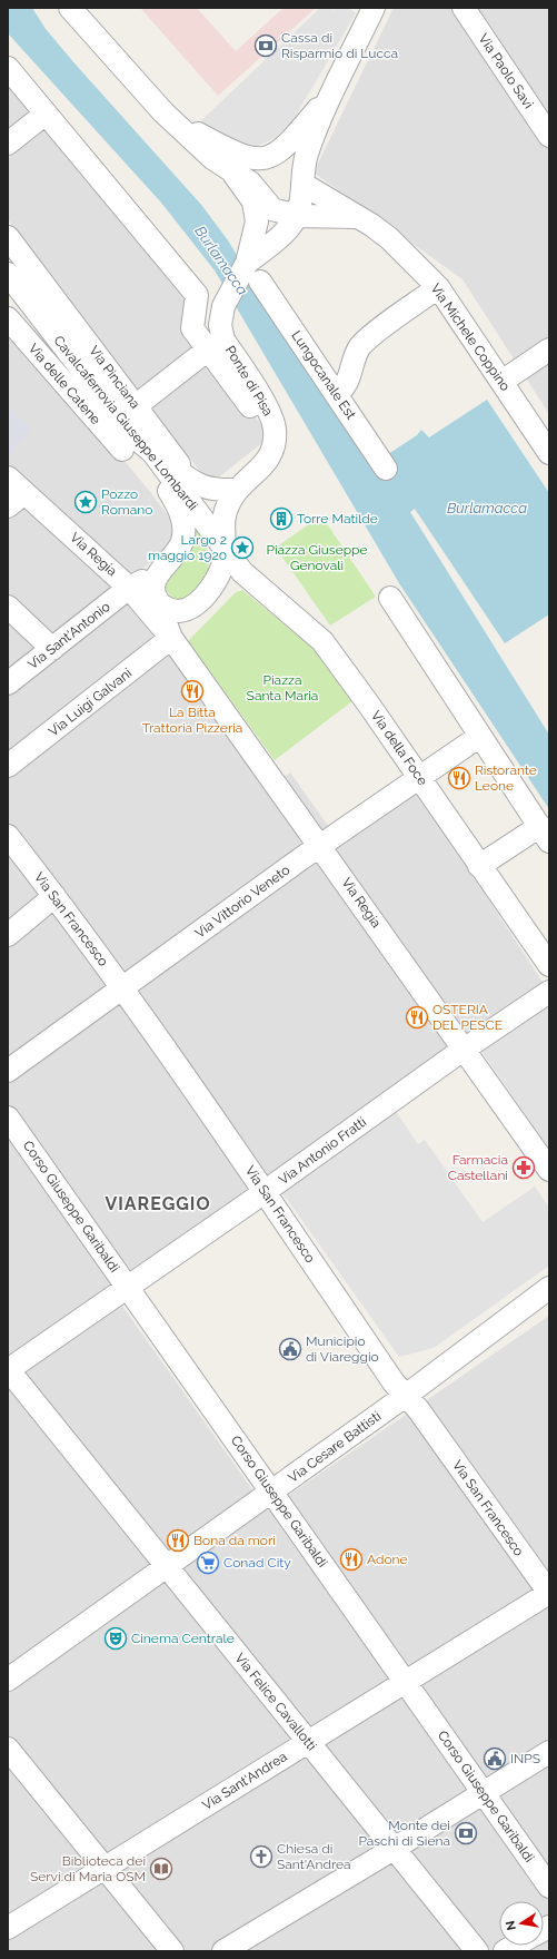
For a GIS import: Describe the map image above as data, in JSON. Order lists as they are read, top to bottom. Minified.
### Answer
{"streets":{"street":["Via Paolo Savi","Via Michele Coppino","Lungocanale Est","Via Pinciana","Ponte di Pisa","Via delle Catene","Cavalcaferrovia Giuseppe Lombardi","Via Regia","Via Sant'Antonio","Via Luigi Galvani","Via della Foce","Via Vittorio Veneto","Via San Francesco","Via Antonio Fratti","Corso Giuseppe Garibaldi","Via Cesare Battisti","Via Felice Cavallotti","Via Sant'Andrea"]},"crossings":[["Via Pinciana","Cavalcaferrovia Giuseppe Lombardi"],["Via delle Catene","Cavalcaferrovia Giuseppe Lombardi"],["Cavalcaferrovia Giuseppe Lombardi","Via della Foce"],["Via Regia","Via Sant'Antonio"],["Via Regia","Via Luigi Galvani"],["Via Regia","Via Vittorio Veneto"],["Via Regia","Via Antonio Fratti"],["Via della Foce","Via Vittorio Veneto"],["Via Vittorio Veneto","Via San Francesco"],["Via San Francesco","Via Antonio Fratti"],["Via San Francesco","Via Cesare Battisti"],["Via San Francesco","Via Sant'Andrea"],["Via Antonio Fratti","Corso Giuseppe Garibaldi"],["Via Antonio Fratti","Via Felice Cavallotti"],["Corso Giuseppe Garibaldi","Via Cesare Battisti"],["Corso Giuseppe Garibaldi","Via Sant'Andrea"],["Via Cesare Battisti","Via Felice Cavallotti"],["Via Felice Cavallotti","Via Sant'Andrea"]],"districts":["VIAREGGIO"],"water":["Burlamacca"],"parks":["Piazza Giuseppe Genovali","Piazza Santa Maria"],"places":{"bank":["Cassa di Risparmio di Lucca","Monte dei Paschi di Siena"],"place":["Pozzo Romano","Largo 2 maggio 1920"],"building":["Torre Matilde"],"restaurant":["La Bitta Trattoria Pizzeria","Ristorante Leone","OSTERIA DEL PESCE","Bona da morì","Adone"],"pharmacy":["Farmacia Castellani"],"public building":["Municipio di Viareggio","INPS"],"supermarket":["Conad City"],"theatre":["Cinema Centrale"],"church":["Chiesa di Sant'Andrea"],"library":["Biblioteca dei Servi di Maria OSM"]},"north":"left"}
